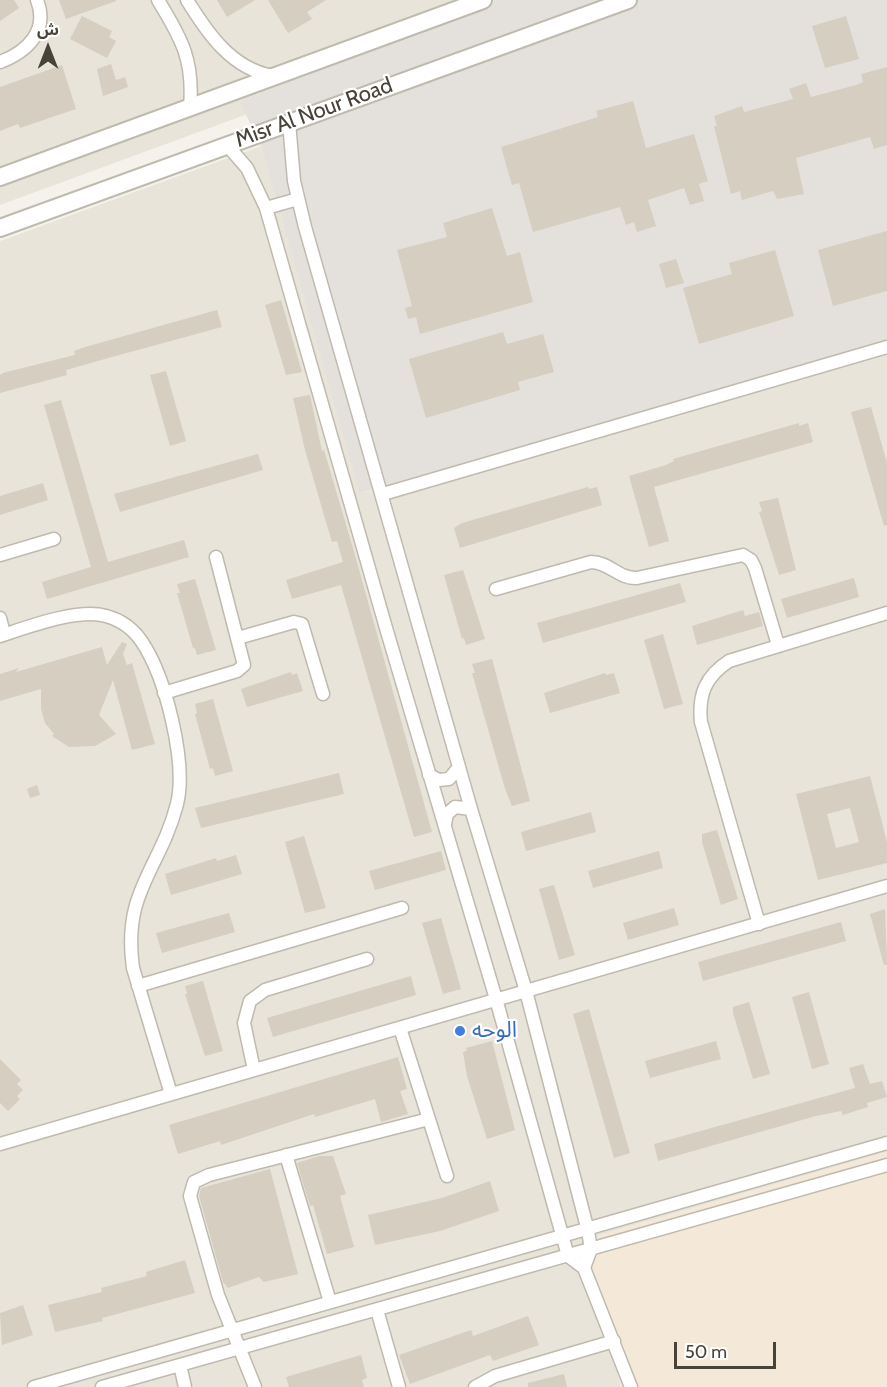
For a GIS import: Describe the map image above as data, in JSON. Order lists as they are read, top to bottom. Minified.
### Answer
{"streets":{"street":["Misr Al Nour Road"]},"places":["الوحه"],"scale_bar":"50 m","north":"top"}
